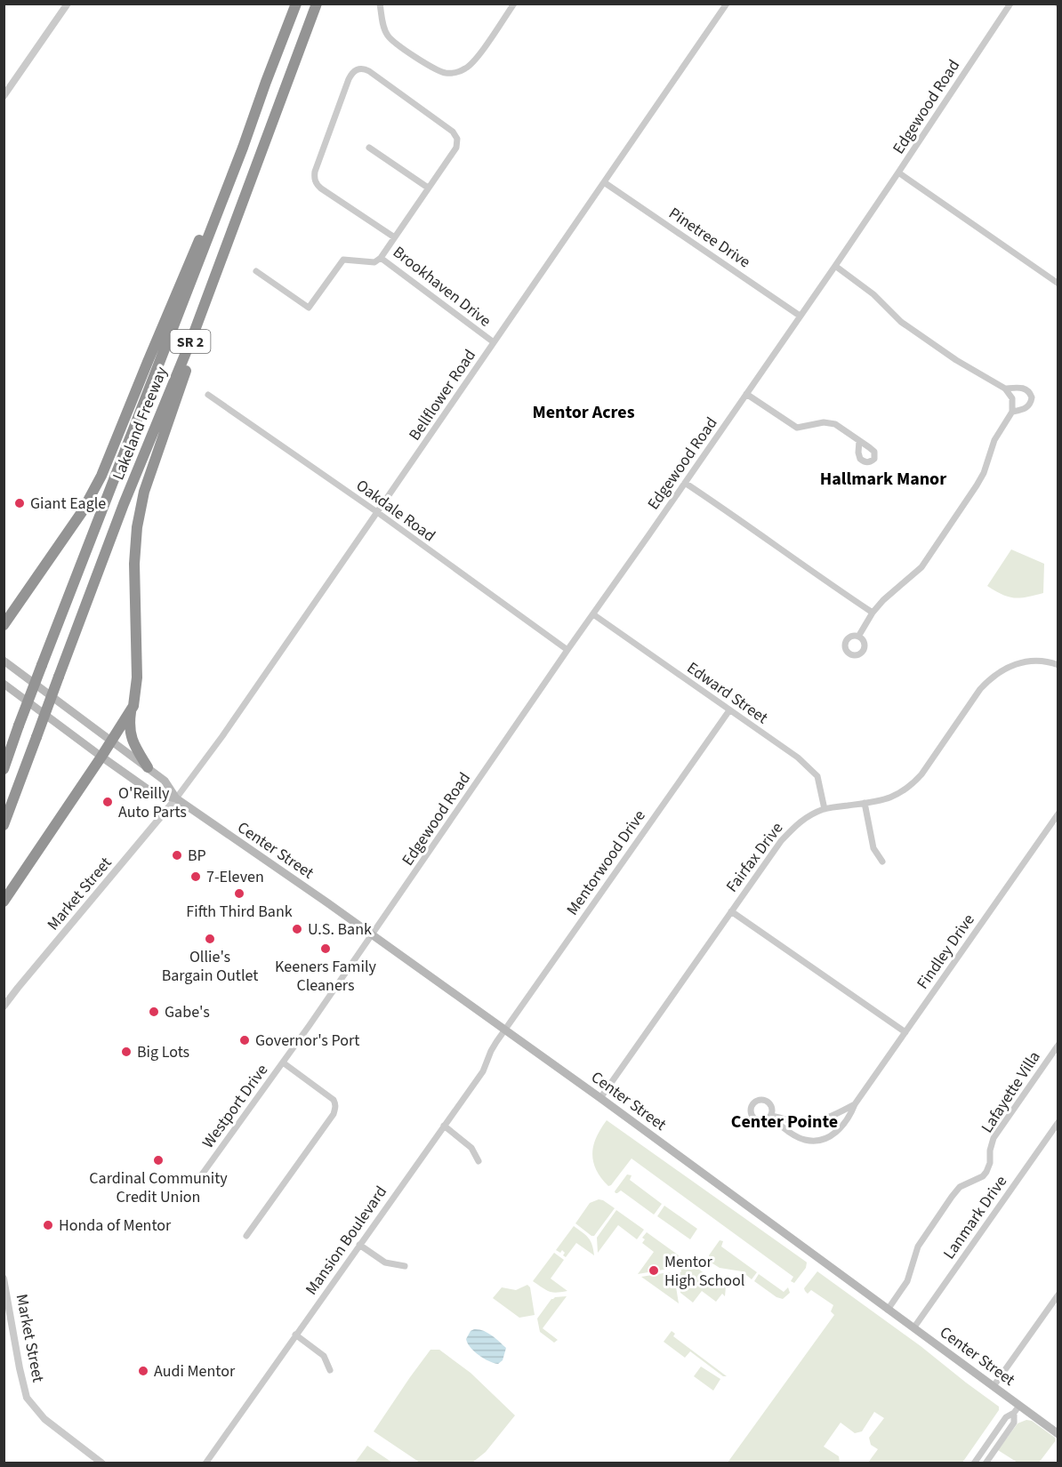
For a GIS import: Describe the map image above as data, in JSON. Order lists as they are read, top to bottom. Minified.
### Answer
{"streets":{"highway":["SR 2","Lakeland Freeway"],"main road":["Center Street"],"street":["Edgewood Road","Pinetree Drive","Brookhaven Drive","Bellflower Road","Oakdale Road","Edward Street","Fairfax Drive","Mentorwood Drive","Market Street","Findley Drive","Lafayette Villa","Westport Drive","Lanmark Drive","Mansion Boulevard"]},"crossings":[["Edgewood Road","Pinetree Drive"],["Edgewood Road","Oakdale Road"],["Edgewood Road","Edward Street"],["Edgewood Road","Center Street"],["Edgewood Road","Westport Drive"],["Pinetree Drive","Bellflower Road"],["Brookhaven Drive","Bellflower Road"],["Bellflower Road","Oakdale Road"],["Bellflower Road","Center Street"],["Bellflower Road","Market Street"],["Edward Street","Fairfax Drive"],["Edward Street","Mentorwood Drive"],["Center Street","Fairfax Drive"],["Center Street","Mentorwood Drive"],["Center Street","Market Street"],["Center Street","Lafayette Villa"],["Center Street","Westport Drive"],["Center Street","Lanmark Drive"],["Center Street","Mansion Boulevard"],["Mentorwood Drive","Mansion Boulevard"]],"districts":["Mentor Acres","Hallmark Manor","Center Pointe"],"places":["Giant Eagle","O'Reilly Auto Parts","BP","7-Eleven","Fifth Third Bank","U.S. Bank","Ollie's Bargain Outlet","Keeners Family Cleaners","Gabe's","Governor's Port","Big Lots","Cardinal Community Credit Union","Honda of Mentor","Mentor High School","Audi Mentor"]}
